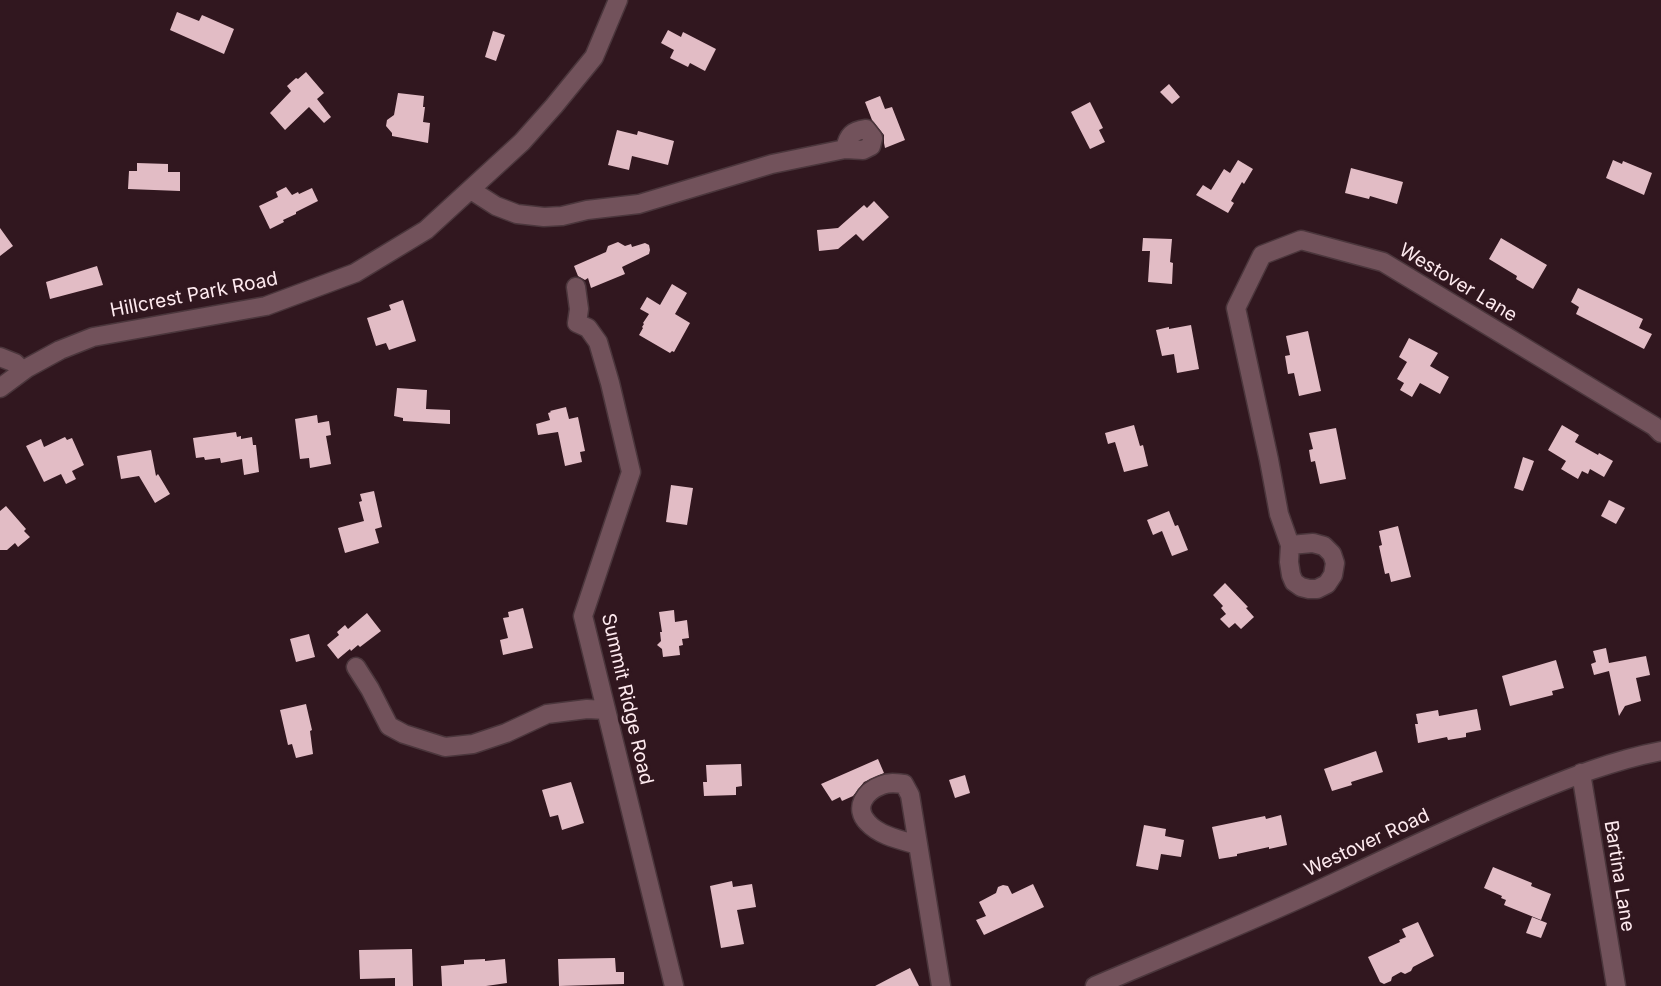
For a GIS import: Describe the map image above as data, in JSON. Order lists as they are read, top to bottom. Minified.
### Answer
{"streets":{"street":["Westover Lane","Hillcrest Park Road","Summit Ridge Road","Westover Road","Bartina Lane"]},"crossings":[["Westover Road","Bartina Lane"]]}
